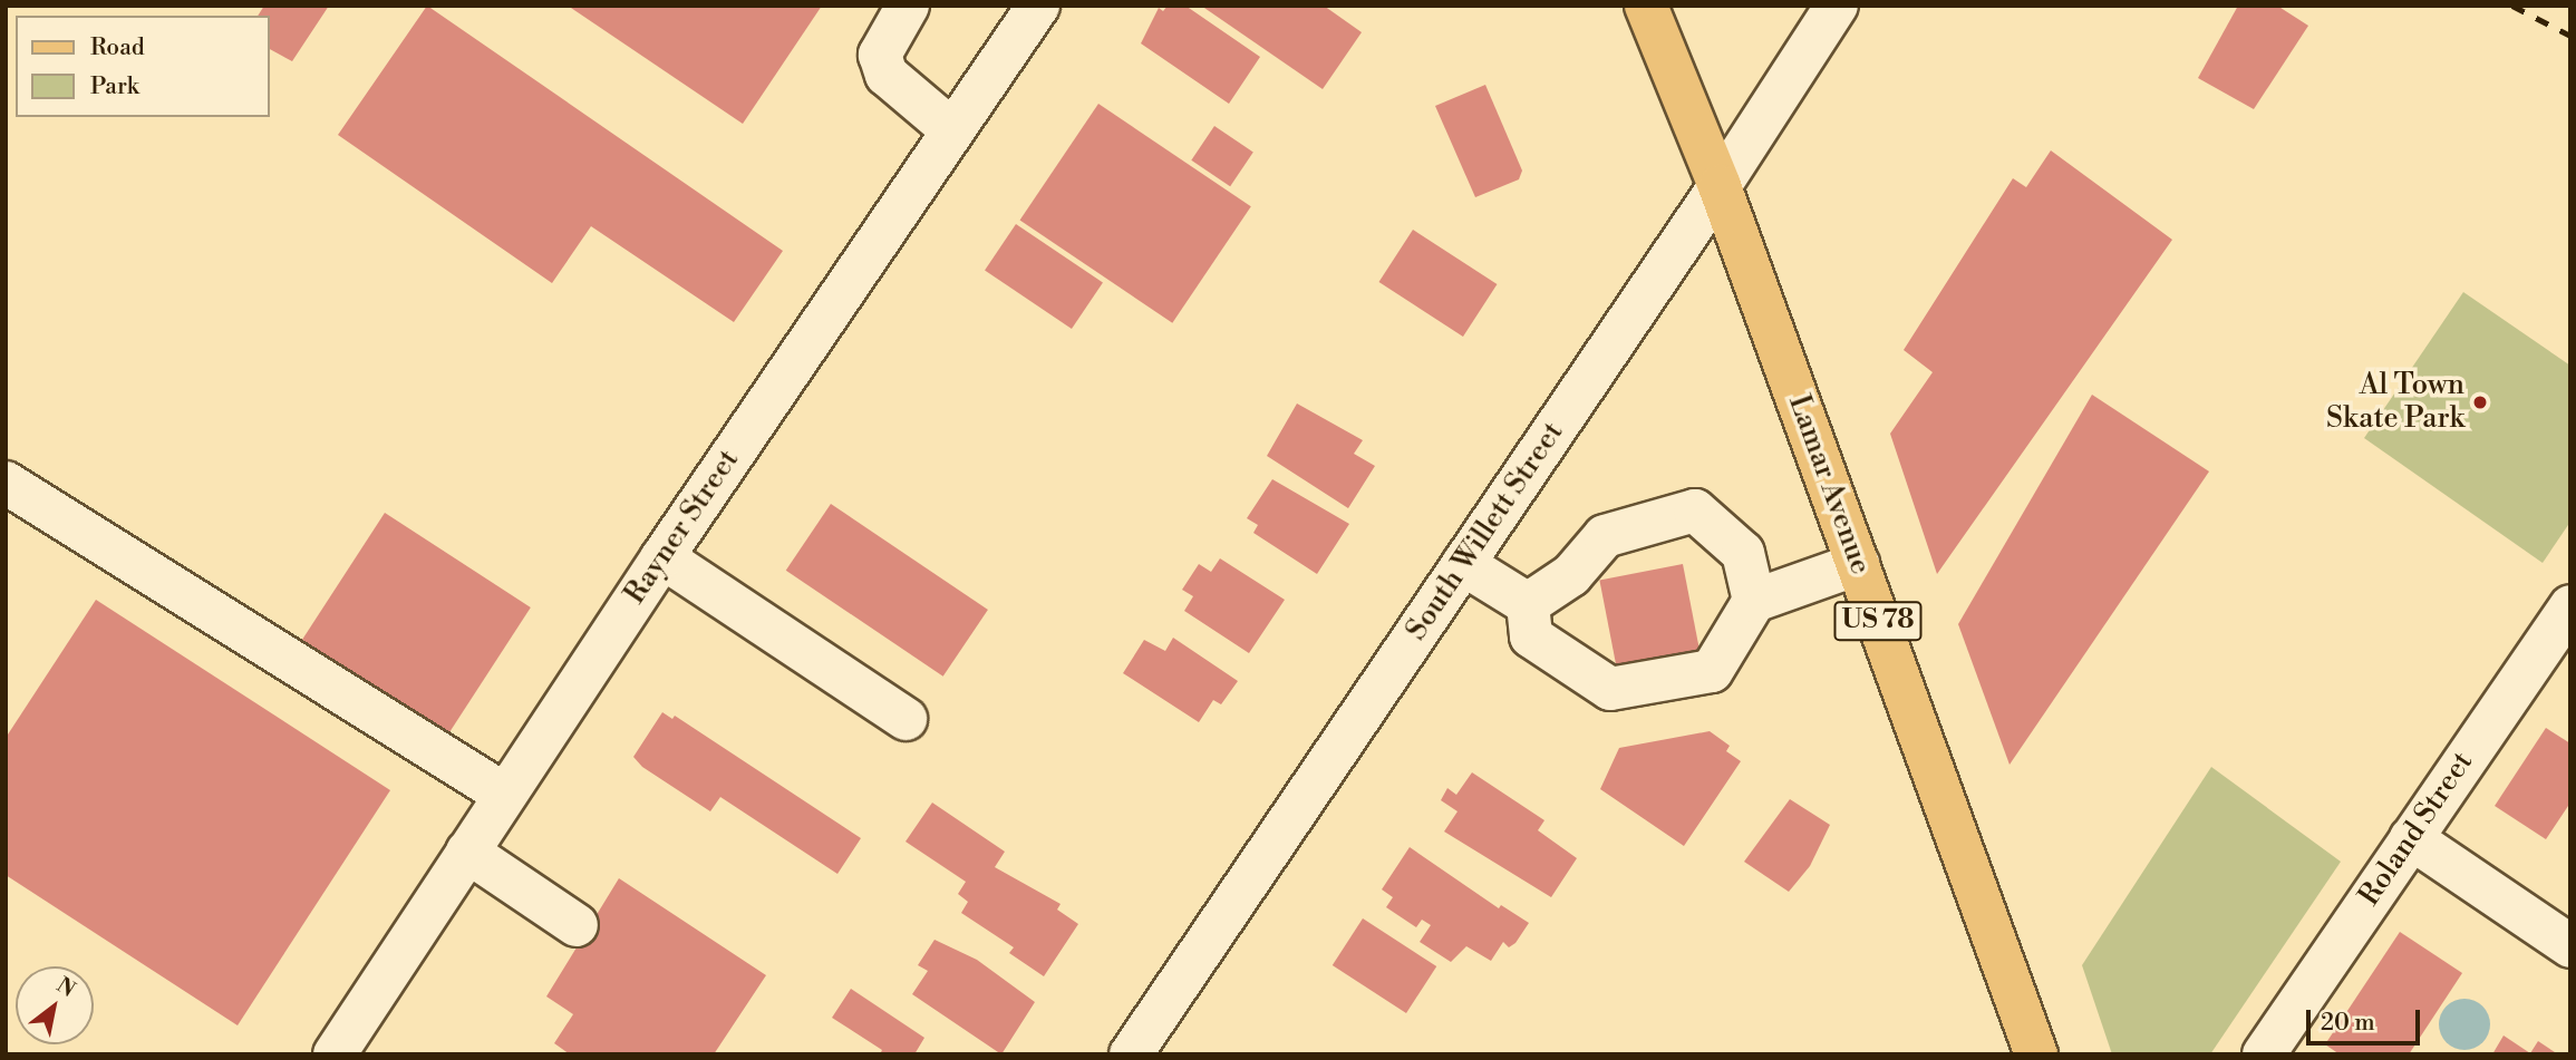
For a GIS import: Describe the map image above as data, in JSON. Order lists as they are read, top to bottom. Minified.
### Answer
{"streets":{"main road":["Lamar Avenue","US 78"],"street":["Rayner Street","South Willett Street","Roland Street"]},"crossings":[["Lamar Avenue","South Willett Street"]],"places":["Al Town Skate Park"],"legend":["Road","Park"],"scale_bar":"20 m","north":"top right"}
